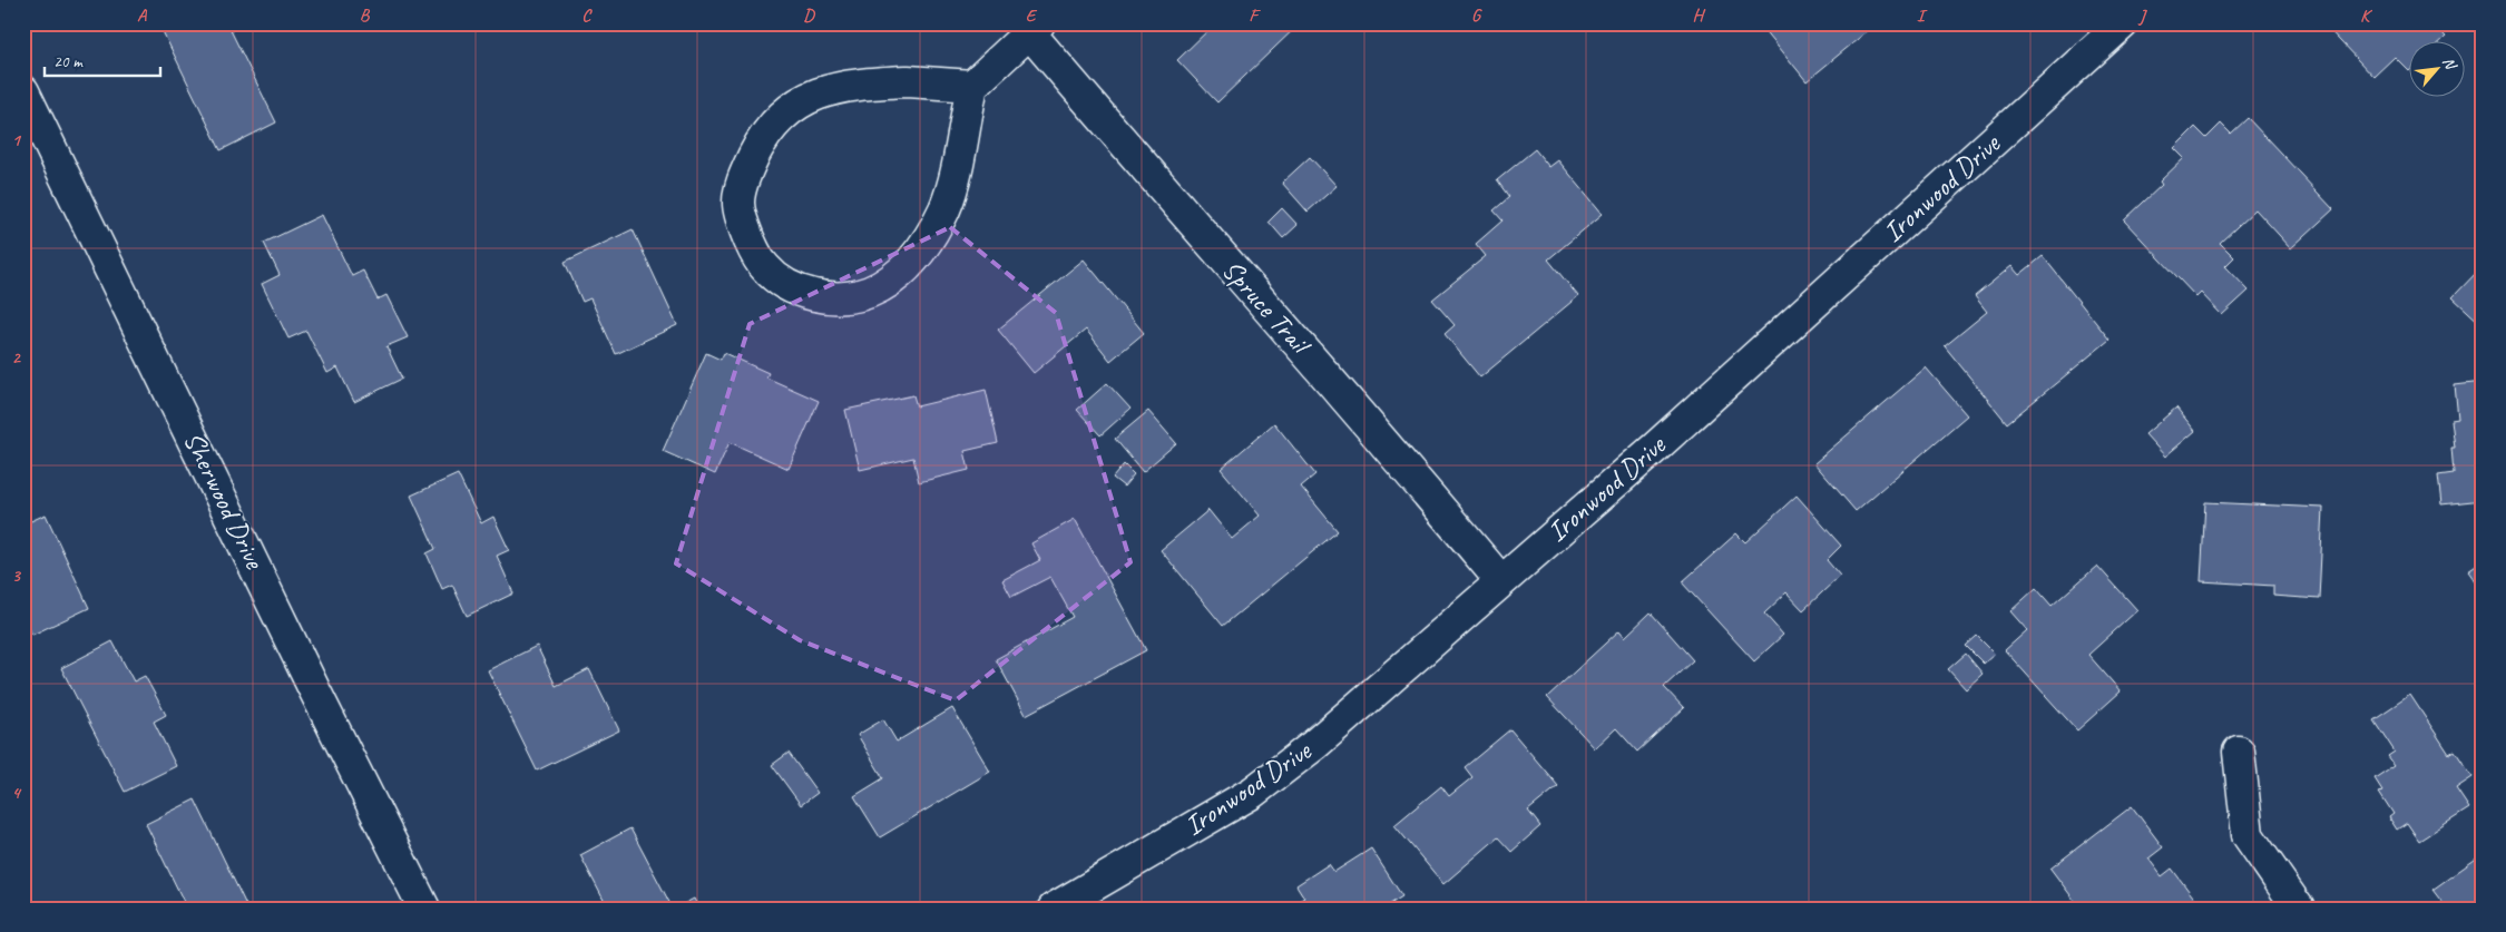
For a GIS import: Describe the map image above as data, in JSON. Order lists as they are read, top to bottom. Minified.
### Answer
{"streets":{"street":["Ironwood Drive","Spruce Trail","Sherwood Drive"]},"crossings":[["Ironwood Drive","Spruce Trail"]],"scale_bar":"20 m","north":"top right","grid":{"columns":["A","B","C","D","E","F","G","H","I","J","K"],"rows":["1","2","3","4"]}}
